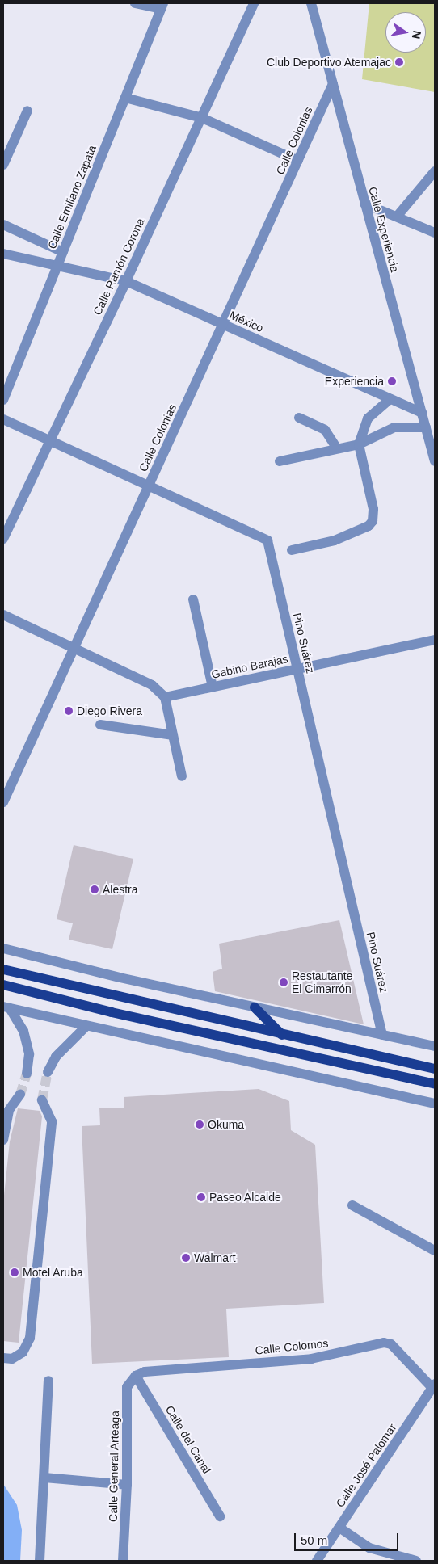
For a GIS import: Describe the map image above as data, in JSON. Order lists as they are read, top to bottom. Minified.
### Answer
{"streets":{"street":["Calle Colonias","Calle Emiliano Zapata","Calle Experiencia","Calle Ramón Corona","México","Pino Suárez","Gabino Barajas","Calle Colomos","Calle del Canal","Calle José Palomar","Calle General Arteaga"]},"crossings":[["Calle Colonias","Calle Experiencia"],["Calle Colonias","México"],["Calle Colonias","Pino Suárez"],["Calle Emiliano Zapata","México"],["Calle Experiencia","México"],["Calle Ramón Corona","México"],["Calle Ramón Corona","Pino Suárez"],["Pino Suárez","Gabino Barajas"],["Calle Colomos","Calle del Canal"],["Calle Colomos","Calle José Palomar"],["Calle Colomos","Calle General Arteaga"],["Calle del Canal","Calle General Arteaga"]],"places":["Club Deportivo Atemajac","Experiencia","Diego Rivera","Alestra","Restautante El Cimarrón","Okuma","Paseo Alcalde","Walmart","Motel Aruba"],"scale_bar":"50 m","north":"right"}
